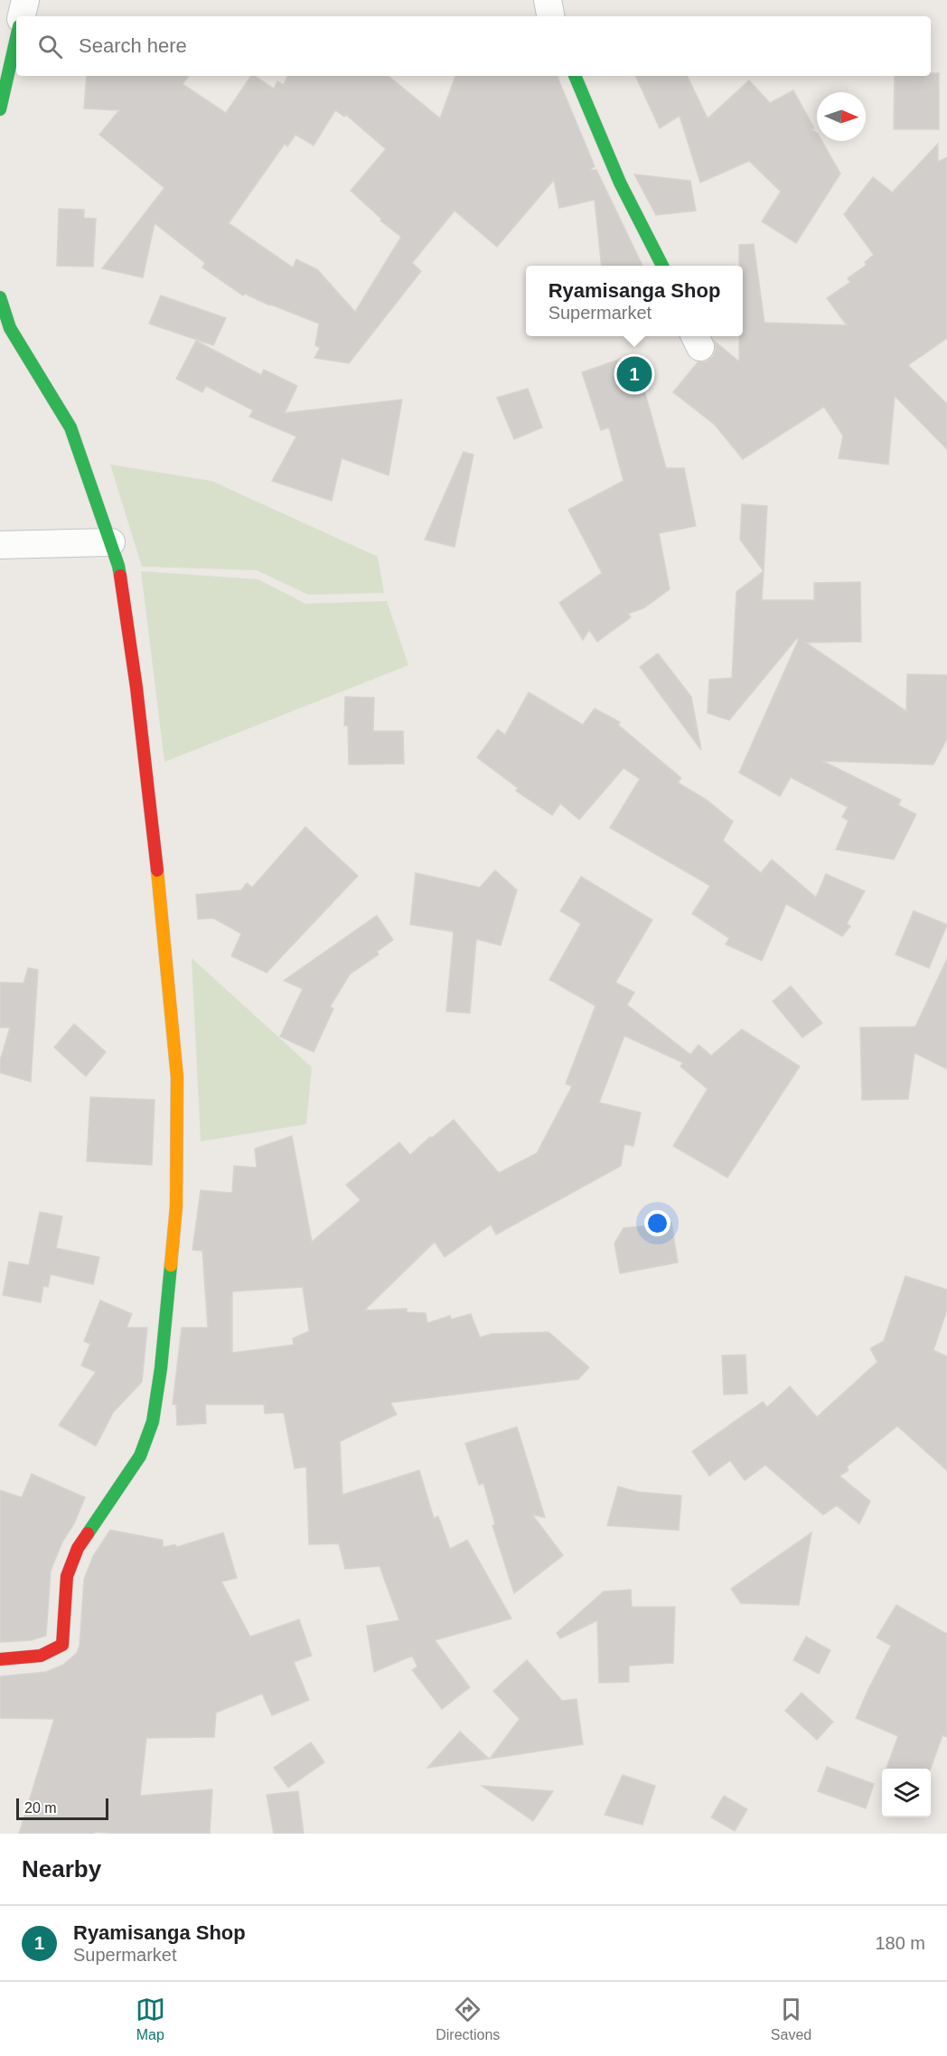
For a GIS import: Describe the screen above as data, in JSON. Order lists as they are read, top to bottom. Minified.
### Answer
{"scale_bar":"20 m","north":"right","page":{"search":"Search here","popup":["Ryamisanga Shop","Supermarket"],"pins":"1","scale":"20 m","heading":"Nearby","list":[{"mark":"1","name":"Ryamisanga Shop","note":"Supermarket","value":"180 m"}],"nav":["Map","Directions","Saved"]}}
